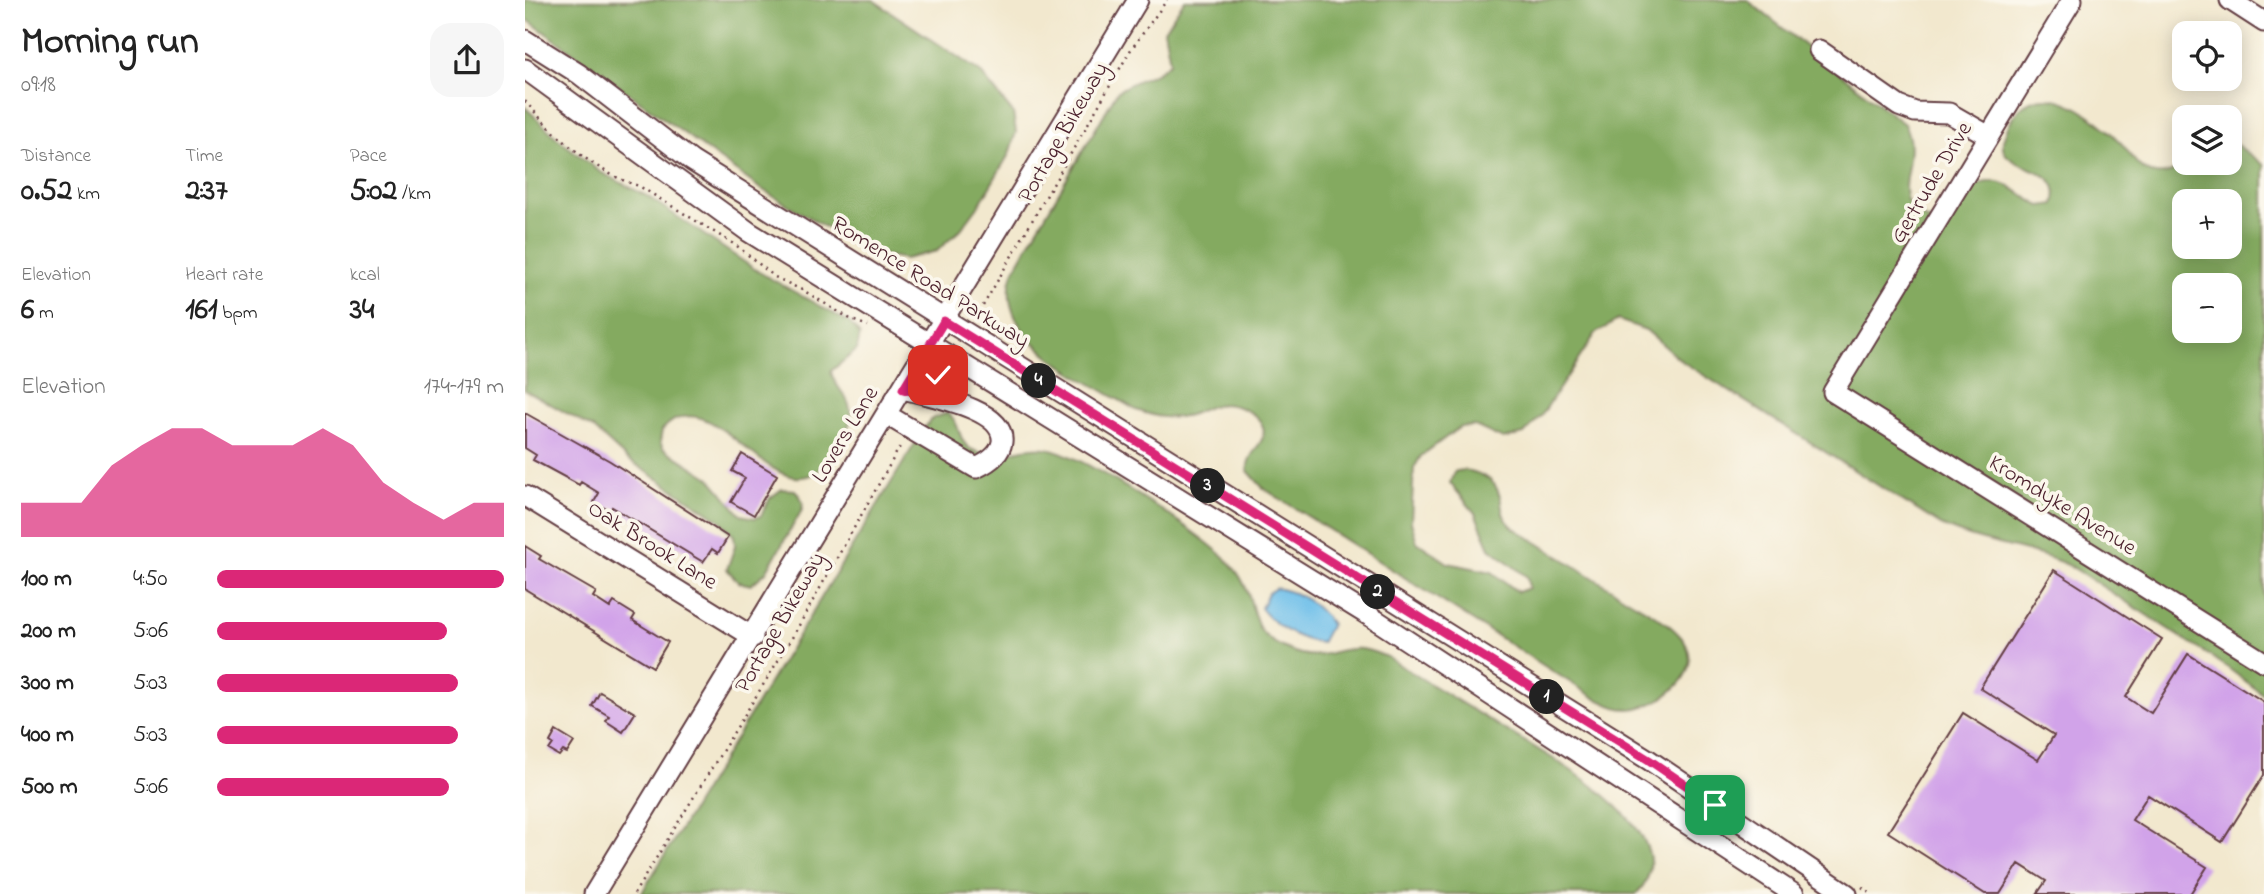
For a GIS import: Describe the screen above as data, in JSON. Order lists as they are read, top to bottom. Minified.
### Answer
{"streets":{"street":["Gertrude Drive","Romence Road Parkway","Lovers Lane","Kromdyke Avenue","Oak Brook Lane"],"path":["Portage Bikeway"]},"crossings":[["Gertrude Drive","Kromdyke Avenue"],["Romence Road Parkway","Lovers Lane"],["Lovers Lane","Oak Brook Lane"]],"page":{"heading":["Morning run","09:18"],"map_buttons":["+","−"],"stats":[["Distance","0.52 km"],["Time","2:37"],["Pace","5:02 /km"],["Elevation","6 m"],["Heart rate","161 bpm"],["kcal","34"]],"chart":["Elevation","174–179 m"],"pins":["4","3","2","1"],"list":[{"name":"100 m","note":"4:50"},{"name":"200 m","note":"5:06"},{"name":"300 m","note":"5:03"},{"name":"400 m","note":"5:03"},{"name":"500 m","note":"5:06"}]}}
